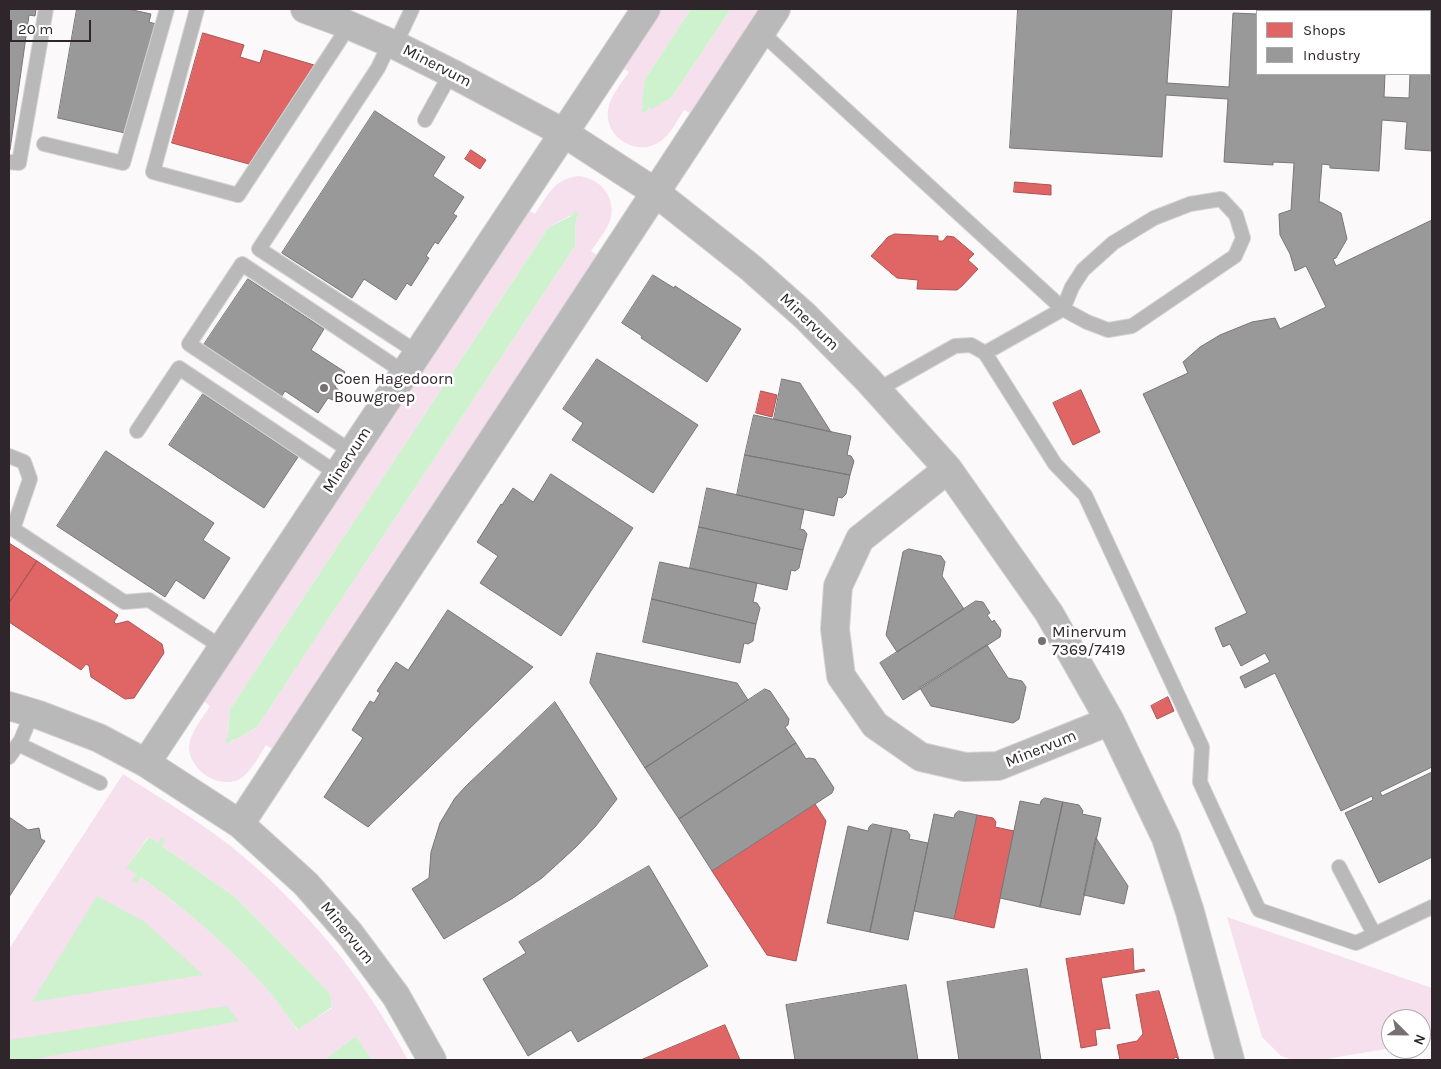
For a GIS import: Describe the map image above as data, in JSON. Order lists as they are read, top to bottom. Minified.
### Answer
{"streets":{"street":["Minervum"]},"places":["Coen Hagedoorn Bouwgroep","Minervum 7369/7419"],"legend":["Shops","Industry"],"scale_bar":"20 m","north":"bottom right"}
